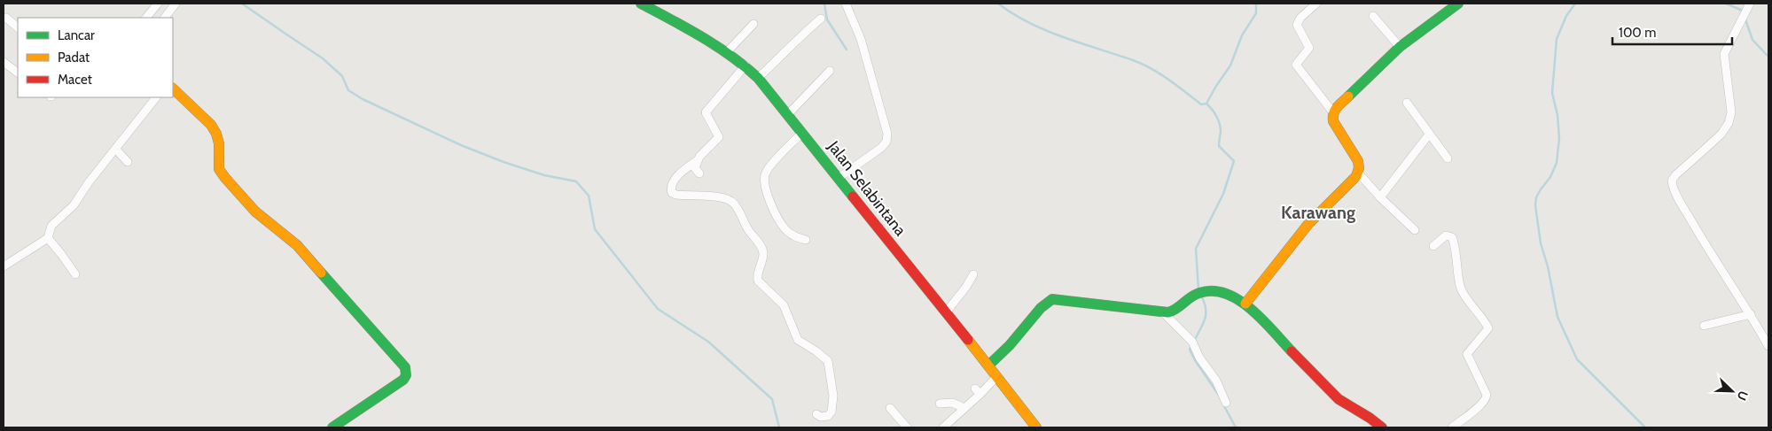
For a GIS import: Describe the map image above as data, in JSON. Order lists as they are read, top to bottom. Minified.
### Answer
{"streets":{"street":["Jalan Selabintana"]},"districts":["Karawang"],"legend":["Lancar","Padat","Macet"],"scale_bar":"100 m","north":"bottom right"}
